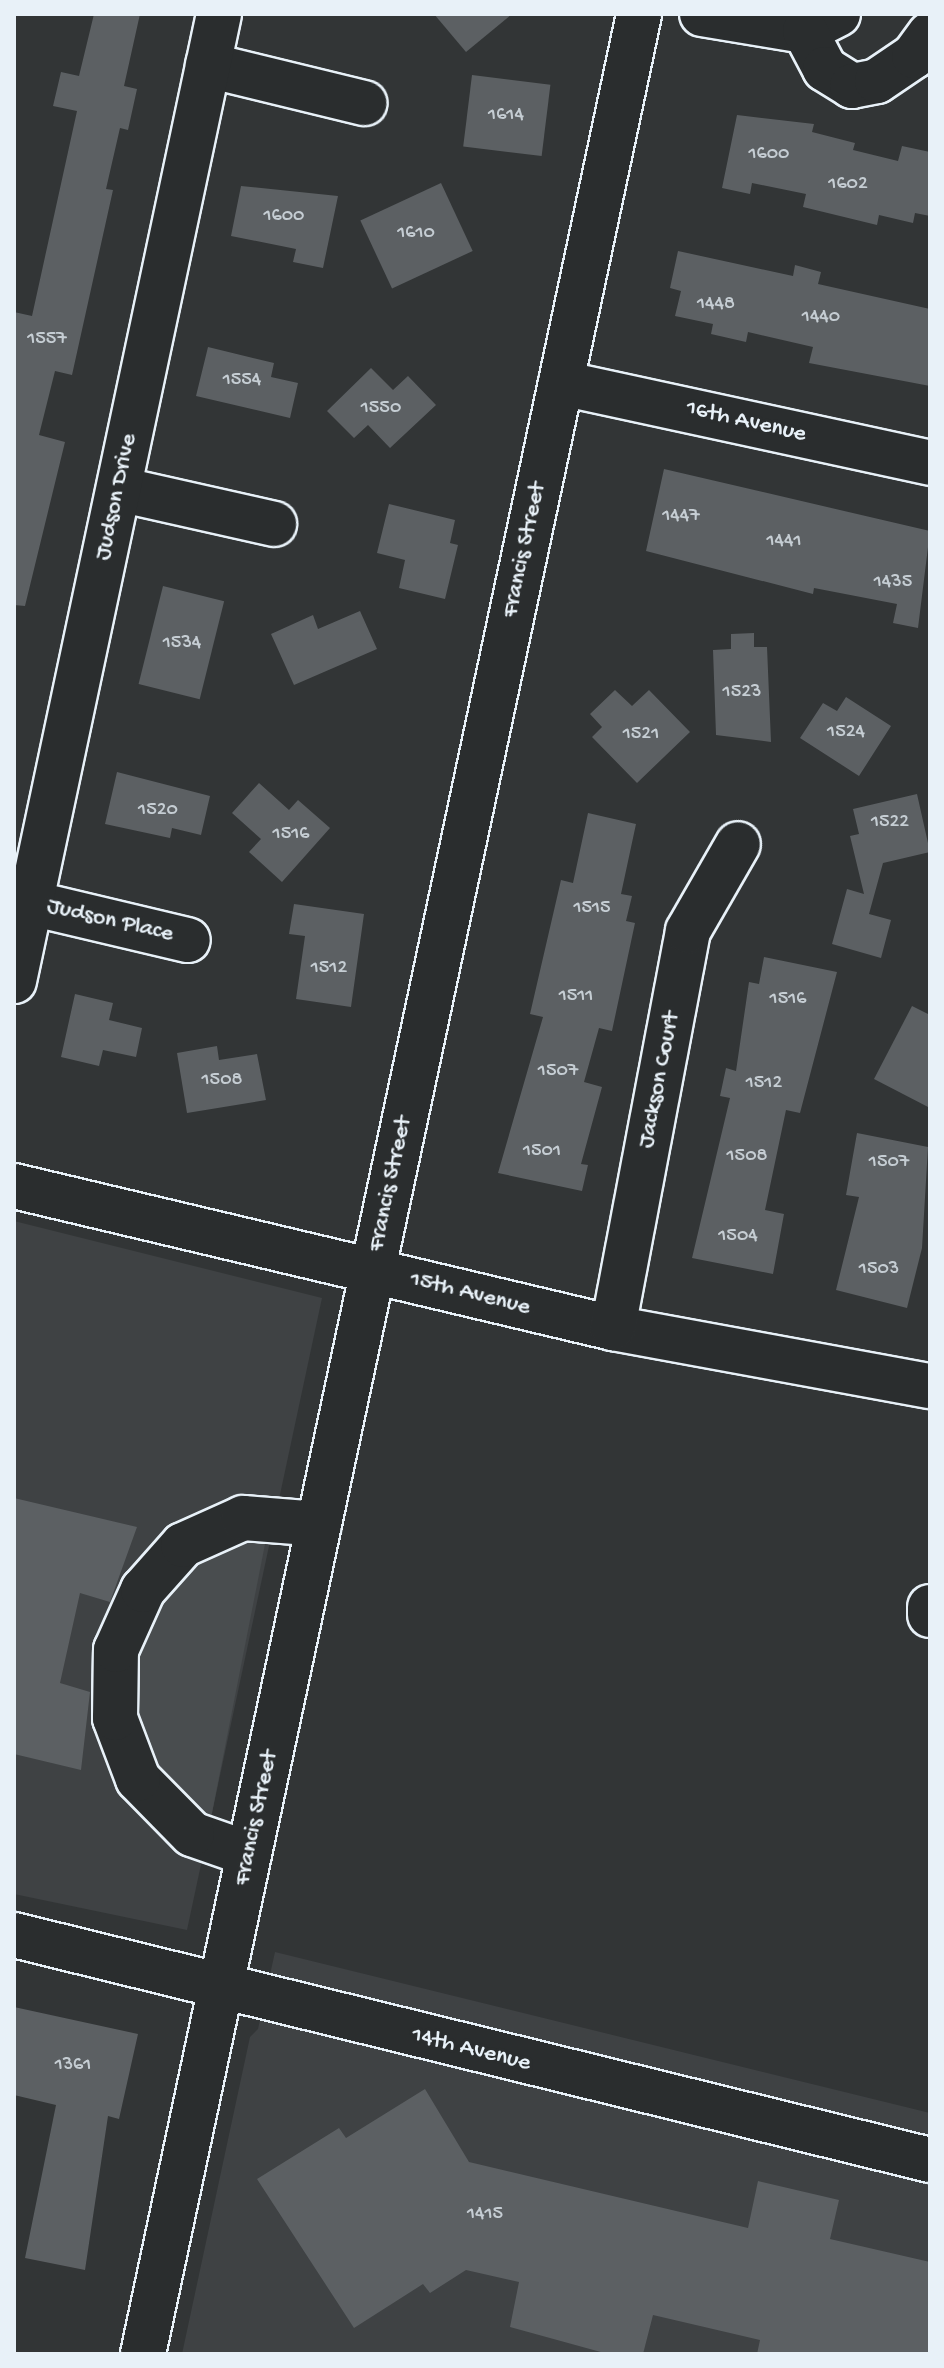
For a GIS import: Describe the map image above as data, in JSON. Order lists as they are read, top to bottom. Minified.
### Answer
{"streets":{"street":["16th Avenue","Judson Drive","Francis Street","Judson Place","Jackson Court","15th Avenue","14th Avenue"]},"crossings":[["16th Avenue","Francis Street"],["Judson Drive","Judson Place"],["Francis Street","15th Avenue"],["Francis Street","14th Avenue"],["Jackson Court","15th Avenue"]],"house_numbers":["1614","1600","1602","1600","1610","1448","1440","1557","1554","1550","1447","1441","1435","1534","1523","1524","1521","1520","1522","1516","1515","1512","1511","1516","1507","1508","1512","1501","1508","1507","1504","1503","1361","1415"]}
